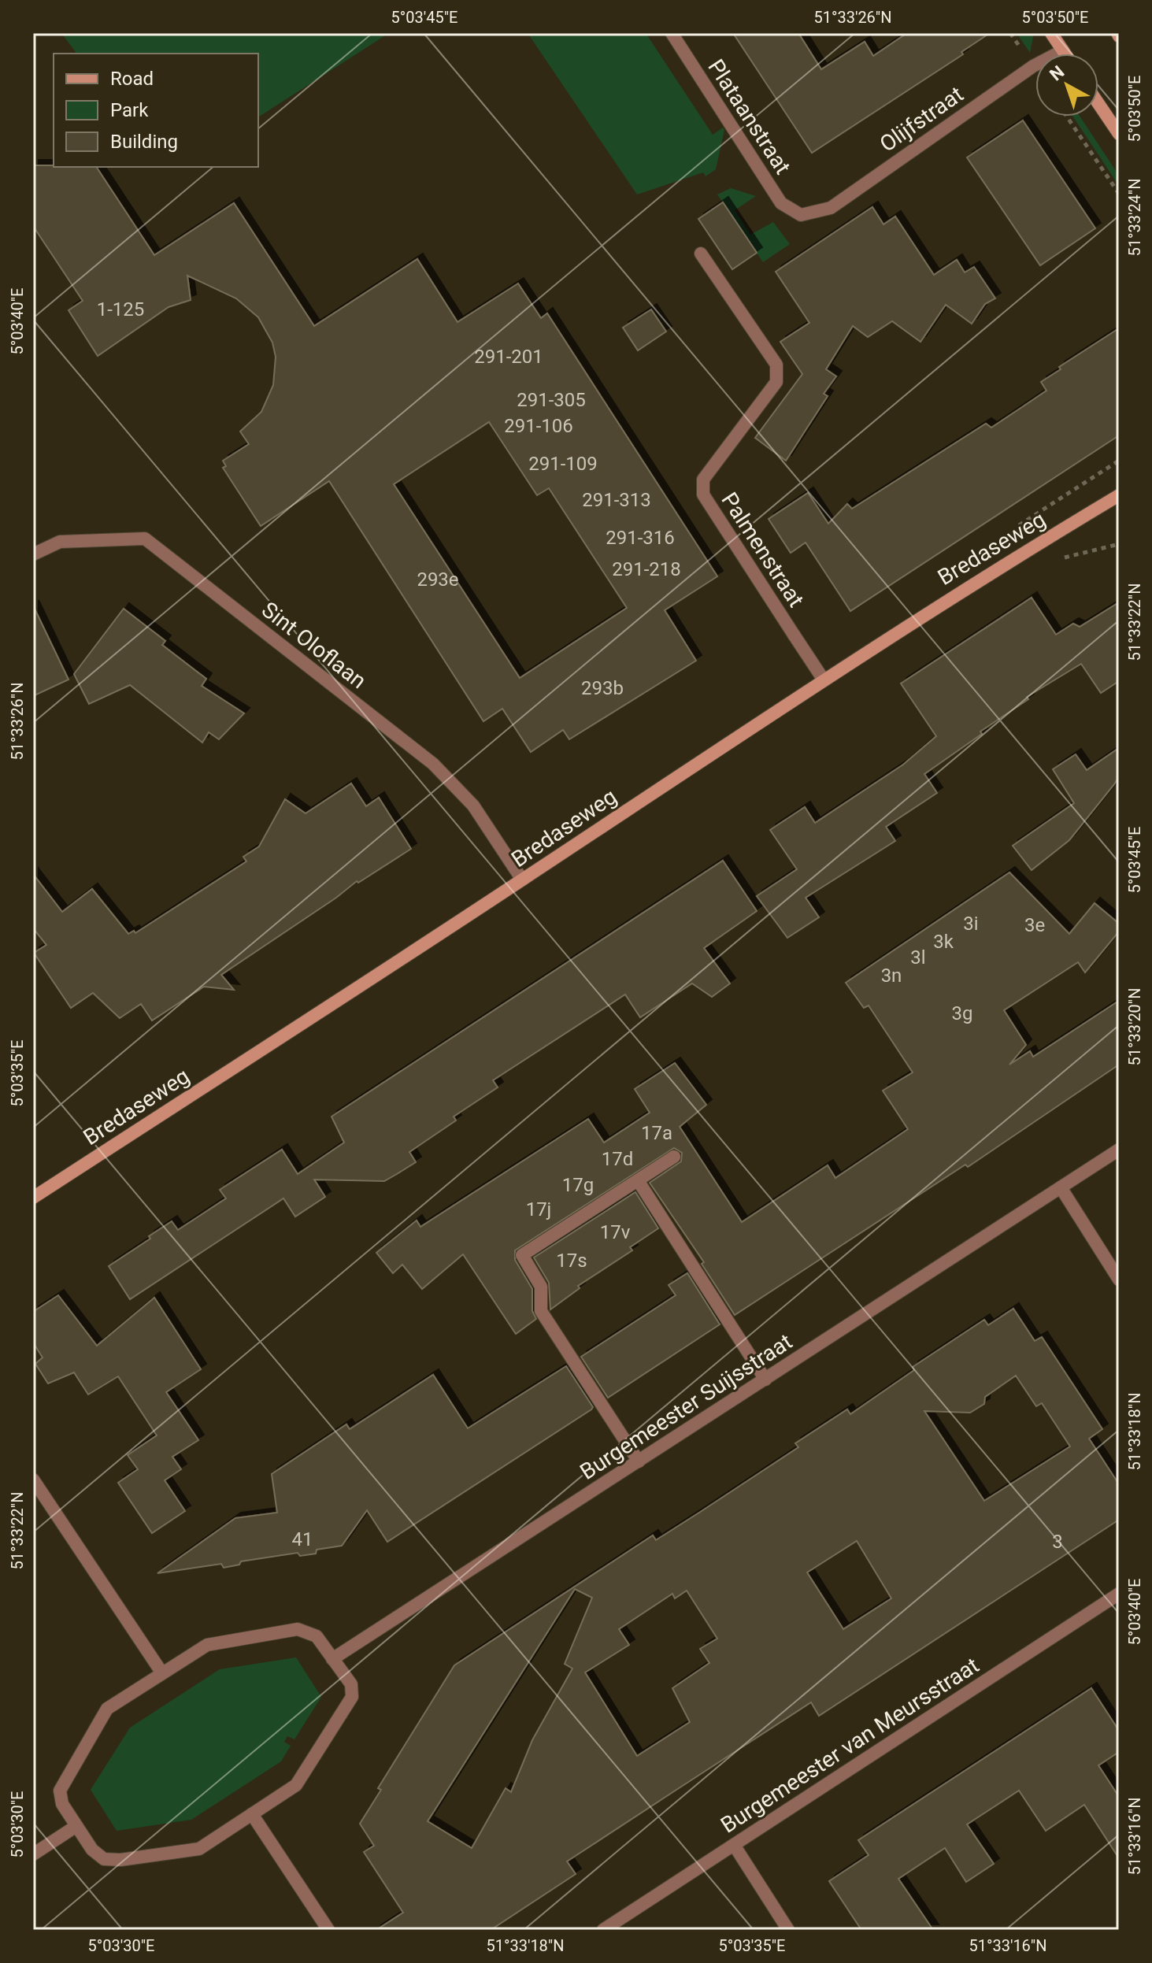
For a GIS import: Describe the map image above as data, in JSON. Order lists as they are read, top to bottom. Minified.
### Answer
{"streets":{"street":["Plataanstraat","Olijfstraat","Bredaseweg","Palmenstraat","Sint Oloflaan","Burgemeester Suijsstraat","Burgemeester van Meursstraat"]},"crossings":[["Plataanstraat","Olijfstraat"],["Bredaseweg","Palmenstraat"],["Bredaseweg","Sint Oloflaan"]],"house_numbers":["1-125","291-201","291-305","291-106","291-109","291-313","291-316","291-218","293e","293b","3i","3e","3k","3l","3n","3g","17a","17d","17g","17j","17v","17s","41","3"],"legend":["Road","Park","Building"],"north":"top left","coordinates":["5°03'45\"E","51°33'26\"N","5°03'50\"E","51°33'24\"N","5°03'40\"E","51°33'22\"N","51°33'20\"N","5°03'35\"E","51°33'18\"N","5°03'30\"E","51°33'16\"N"]}
